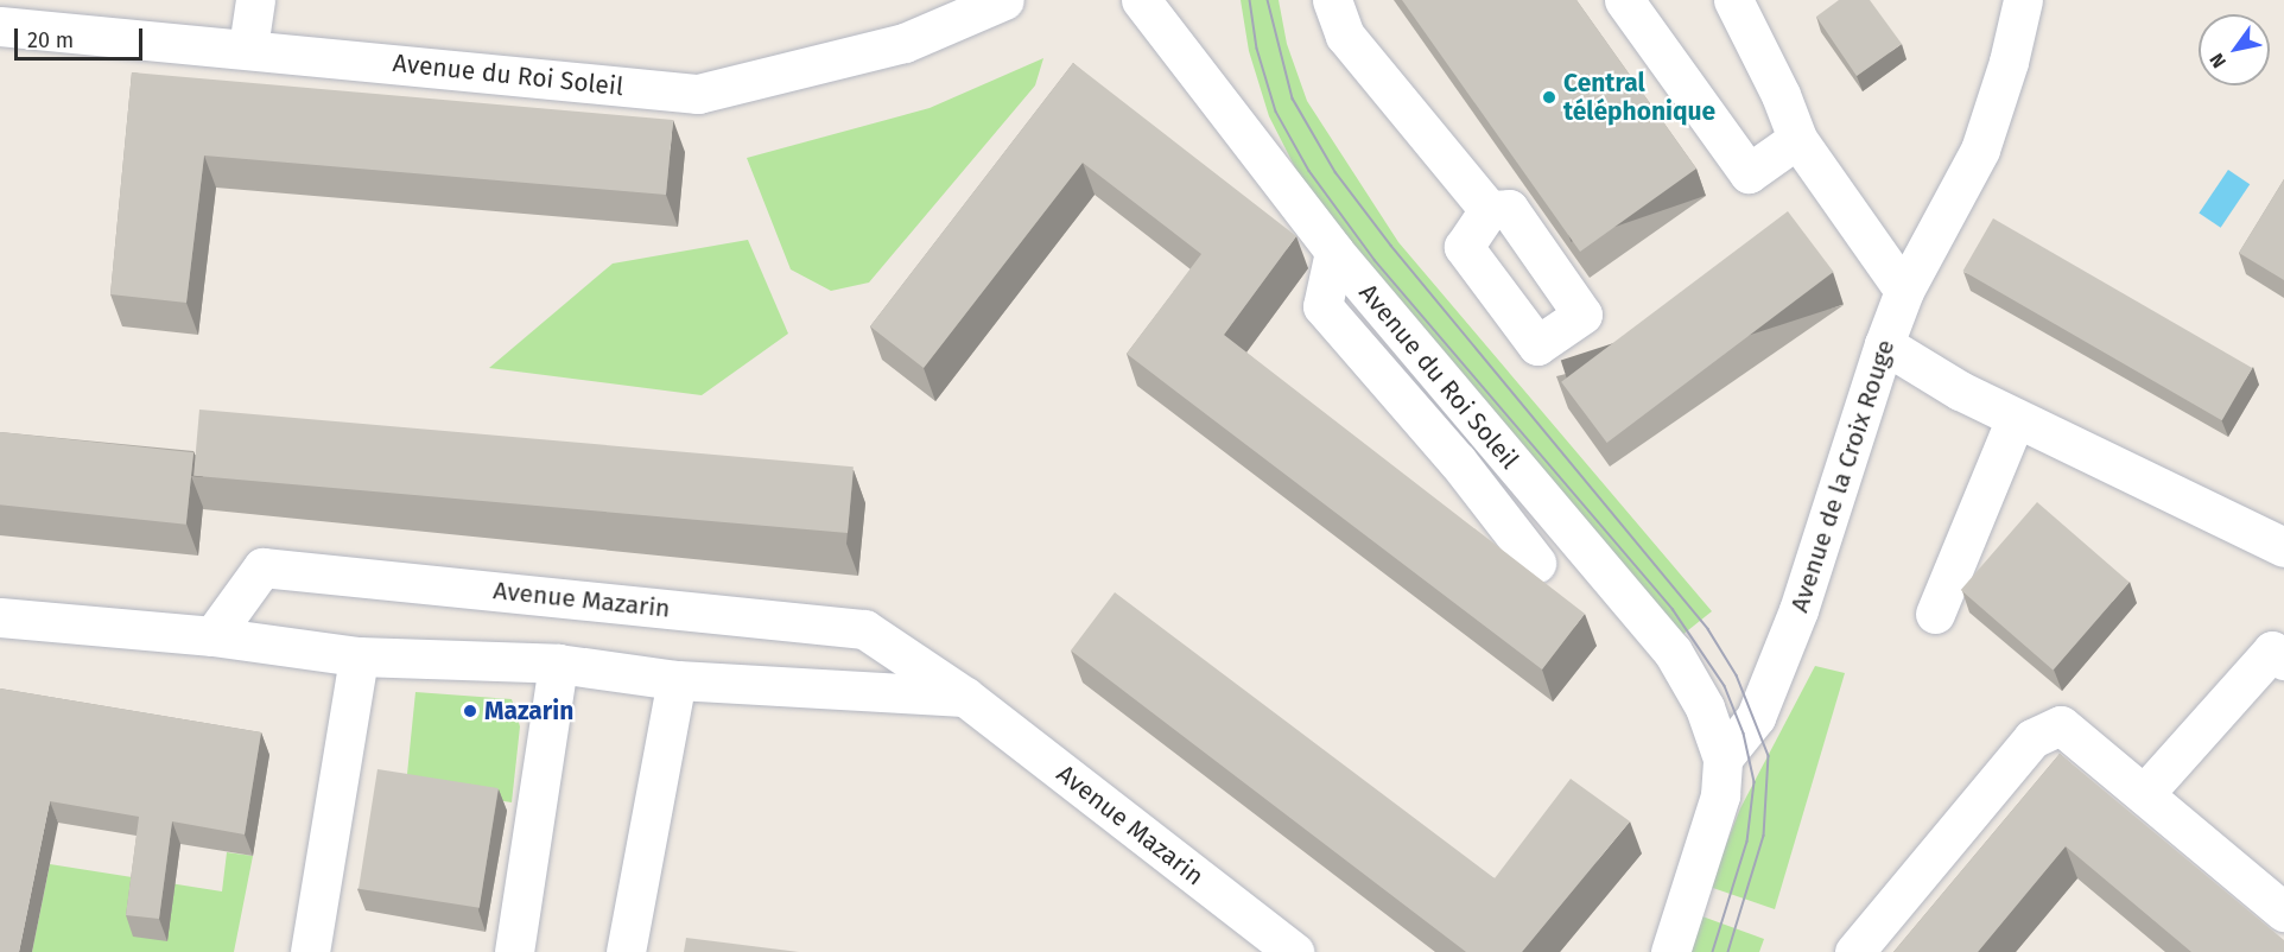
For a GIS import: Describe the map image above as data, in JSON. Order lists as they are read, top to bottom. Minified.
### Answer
{"streets":{"street":["Avenue du Roi Soleil","Avenue de la Croix Rouge","Avenue Mazarin"]},"crossings":[["Avenue du Roi Soleil","Avenue de la Croix Rouge"]],"places":["Central téléphonique","Mazarin"],"scale_bar":"20 m","north":"bottom left"}
